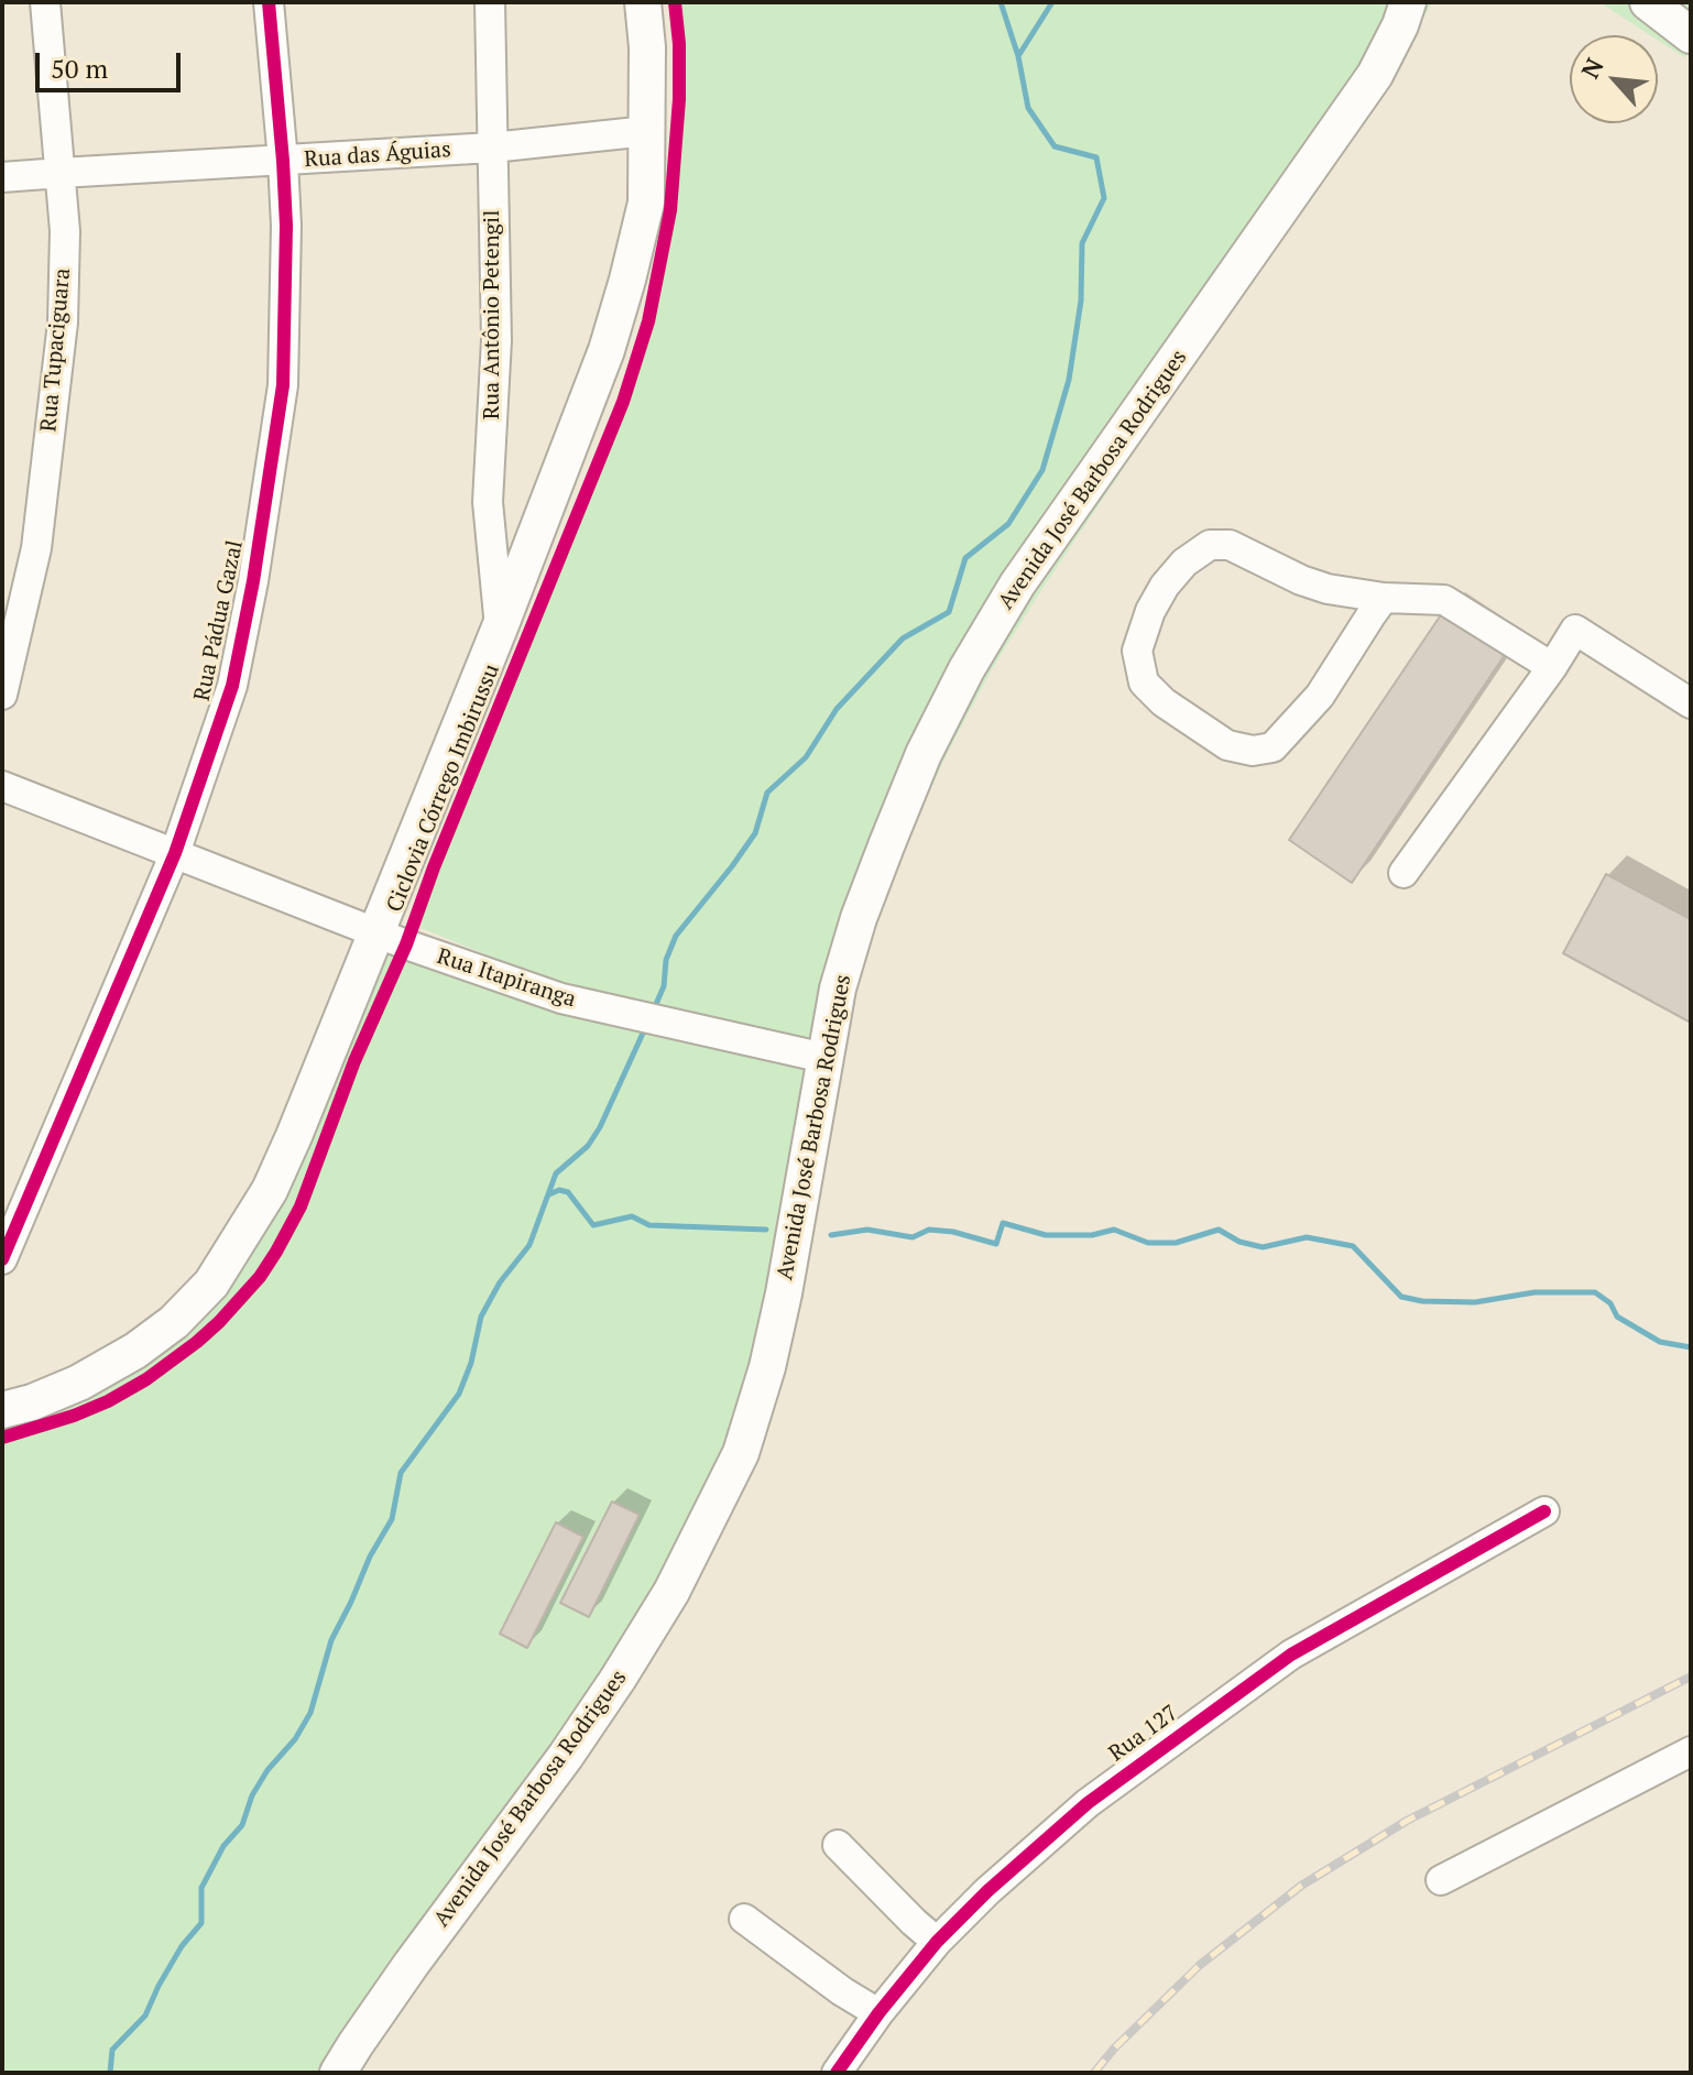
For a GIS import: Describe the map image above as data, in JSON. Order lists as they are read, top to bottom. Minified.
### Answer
{"streets":{"main road":["Avenida José Barbosa Rodrigues"],"street":["Rua das Águias","Rua Antônio Petengil","Rua Tupaciguara","Rua Pádua Gazal","Rua Itapiranga","Rua 127"],"cycle path":["Ciclovia Córrego Imbirussu"]},"crossings":[["Rua das Águias","Rua Antônio Petengil"],["Rua das Águias","Rua Tupaciguara"],["Rua das Águias","Rua Pádua Gazal"],["Avenida José Barbosa Rodrigues","Rua Itapiranga"],["Rua Pádua Gazal","Rua Itapiranga"]],"scale_bar":"50 m","north":"top left"}
